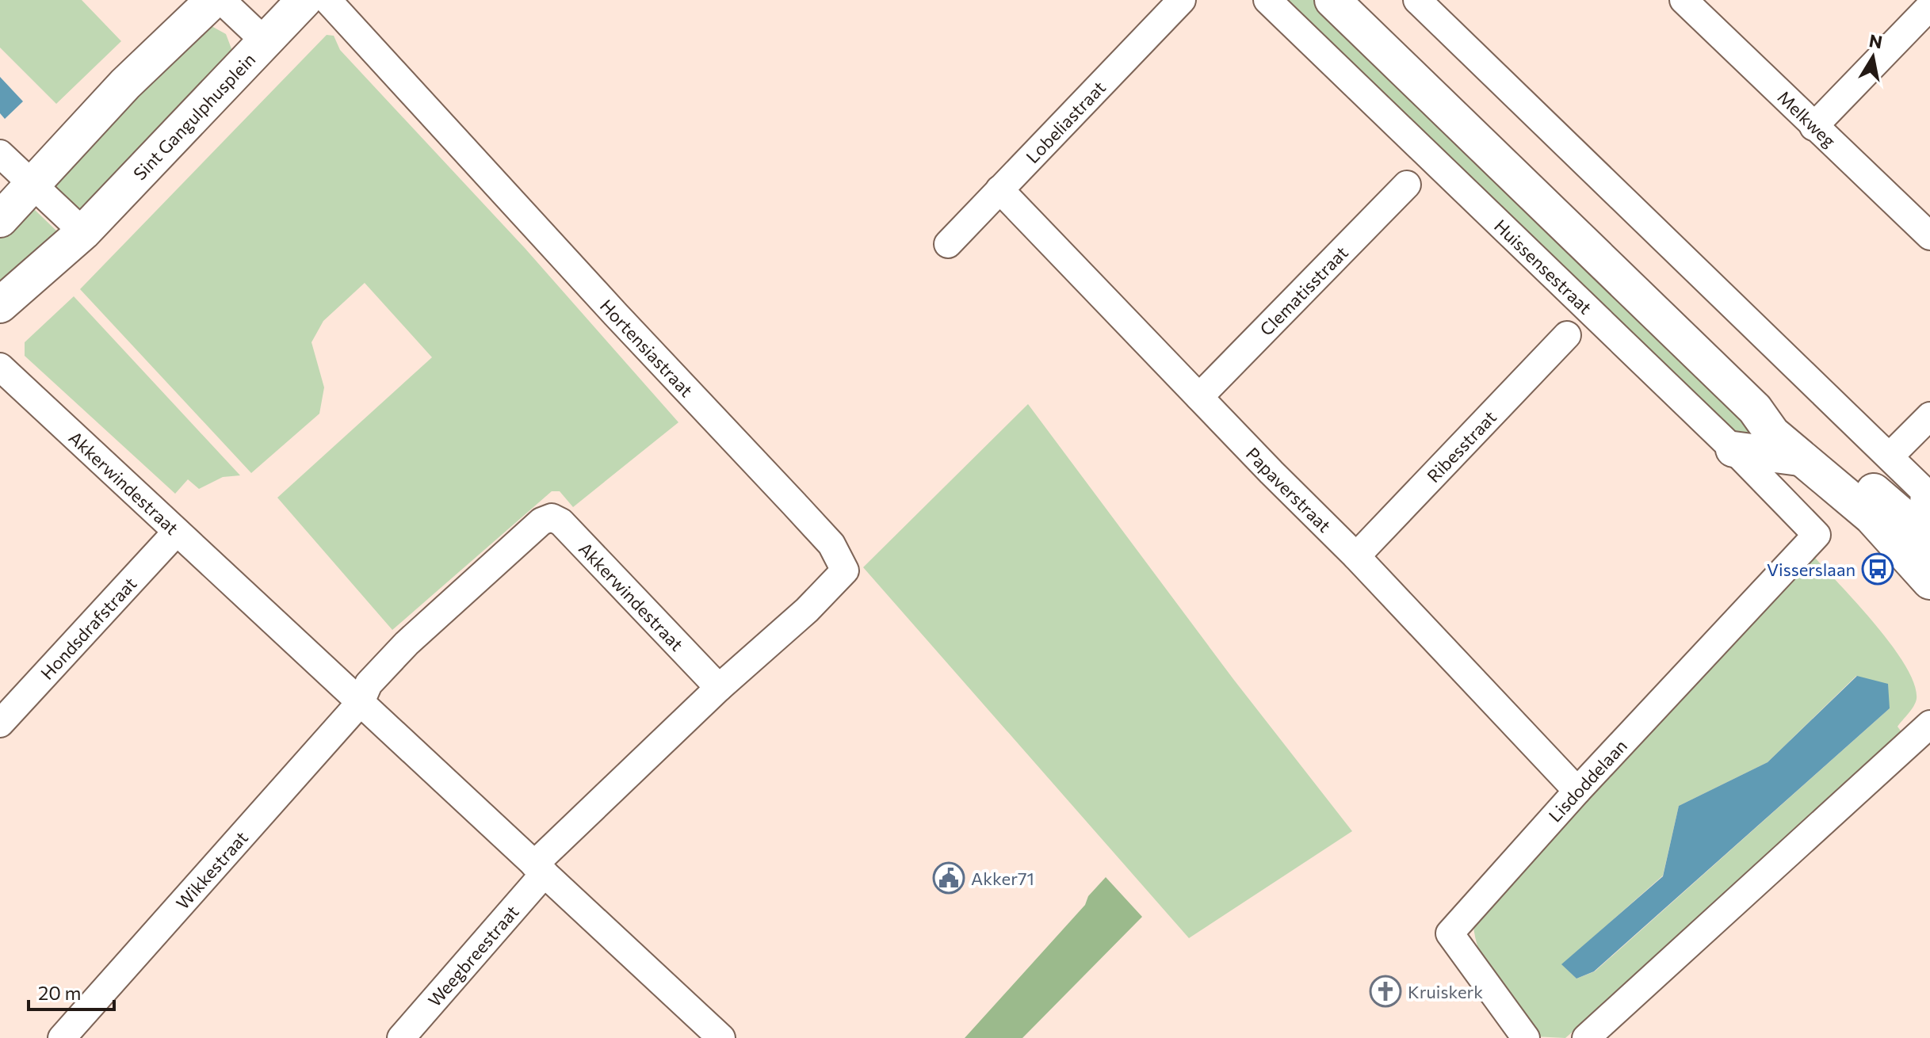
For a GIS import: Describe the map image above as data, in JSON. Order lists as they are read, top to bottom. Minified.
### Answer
{"streets":{"street":["Sint Gangulphusplein","Melkweg","Lobeliastraat","Huissensestraat","Clematisstraat","Hortensiastraat","Ribesstraat","Akkerwindestraat","Papaverstraat","Hondsdrafstraat","Lisdoddelaan","Wikkestraat","Weegbreestraat"]},"crossings":[["Lobeliastraat","Papaverstraat"],["Huissensestraat","Lisdoddelaan"],["Clematisstraat","Papaverstraat"],["Hortensiastraat","Akkerwindestraat"],["Ribesstraat","Papaverstraat"],["Akkerwindestraat","Hondsdrafstraat"],["Akkerwindestraat","Wikkestraat"],["Akkerwindestraat","Weegbreestraat"],["Papaverstraat","Lisdoddelaan"]],"places":{"bus stop":["Visserslaan"],"public building":["Akker71"],"church":["Kruiskerk"]},"scale_bar":"20 m","north":"top"}
